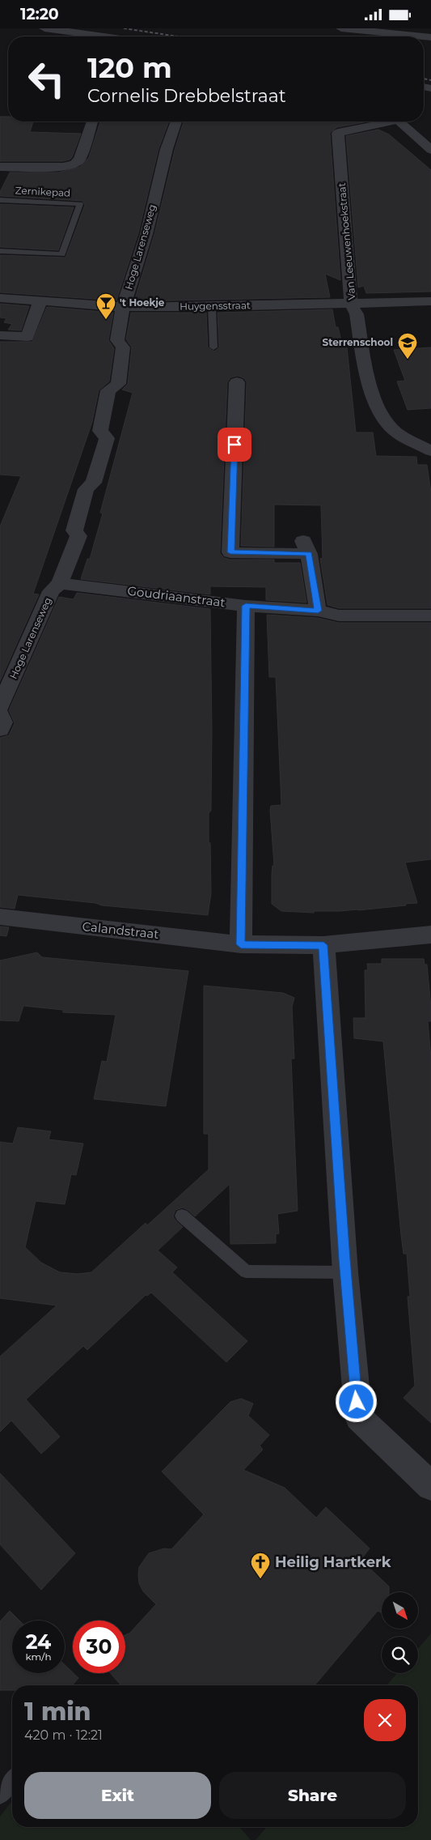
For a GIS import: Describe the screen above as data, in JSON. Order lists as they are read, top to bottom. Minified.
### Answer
{"streets":{"street":["Van Leeuwenhoekstraat","Hoge Larenseweg","Huygensstraat","Goudriaanstraat","Calandstraat"],"lane":["Zernikepad"]},"crossings":[["Van Leeuwenhoekstraat","Huygensstraat"],["Hoge Larenseweg","Huygensstraat"],["Hoge Larenseweg","Goudriaanstraat"]],"places":{"bar":["'t Hoekje"],"school or university":["Sterrenschool"],"church":["Heilig Hartkerk"]},"north":"bottom right","page":{"status":"12:20","turn":["120 m","Cornelis Drebbelstraat"],"speed":"24 km/h","limit":"30","heading":["1 min","420 m · 12:21"],"buttons":["Exit","Share"]}}
